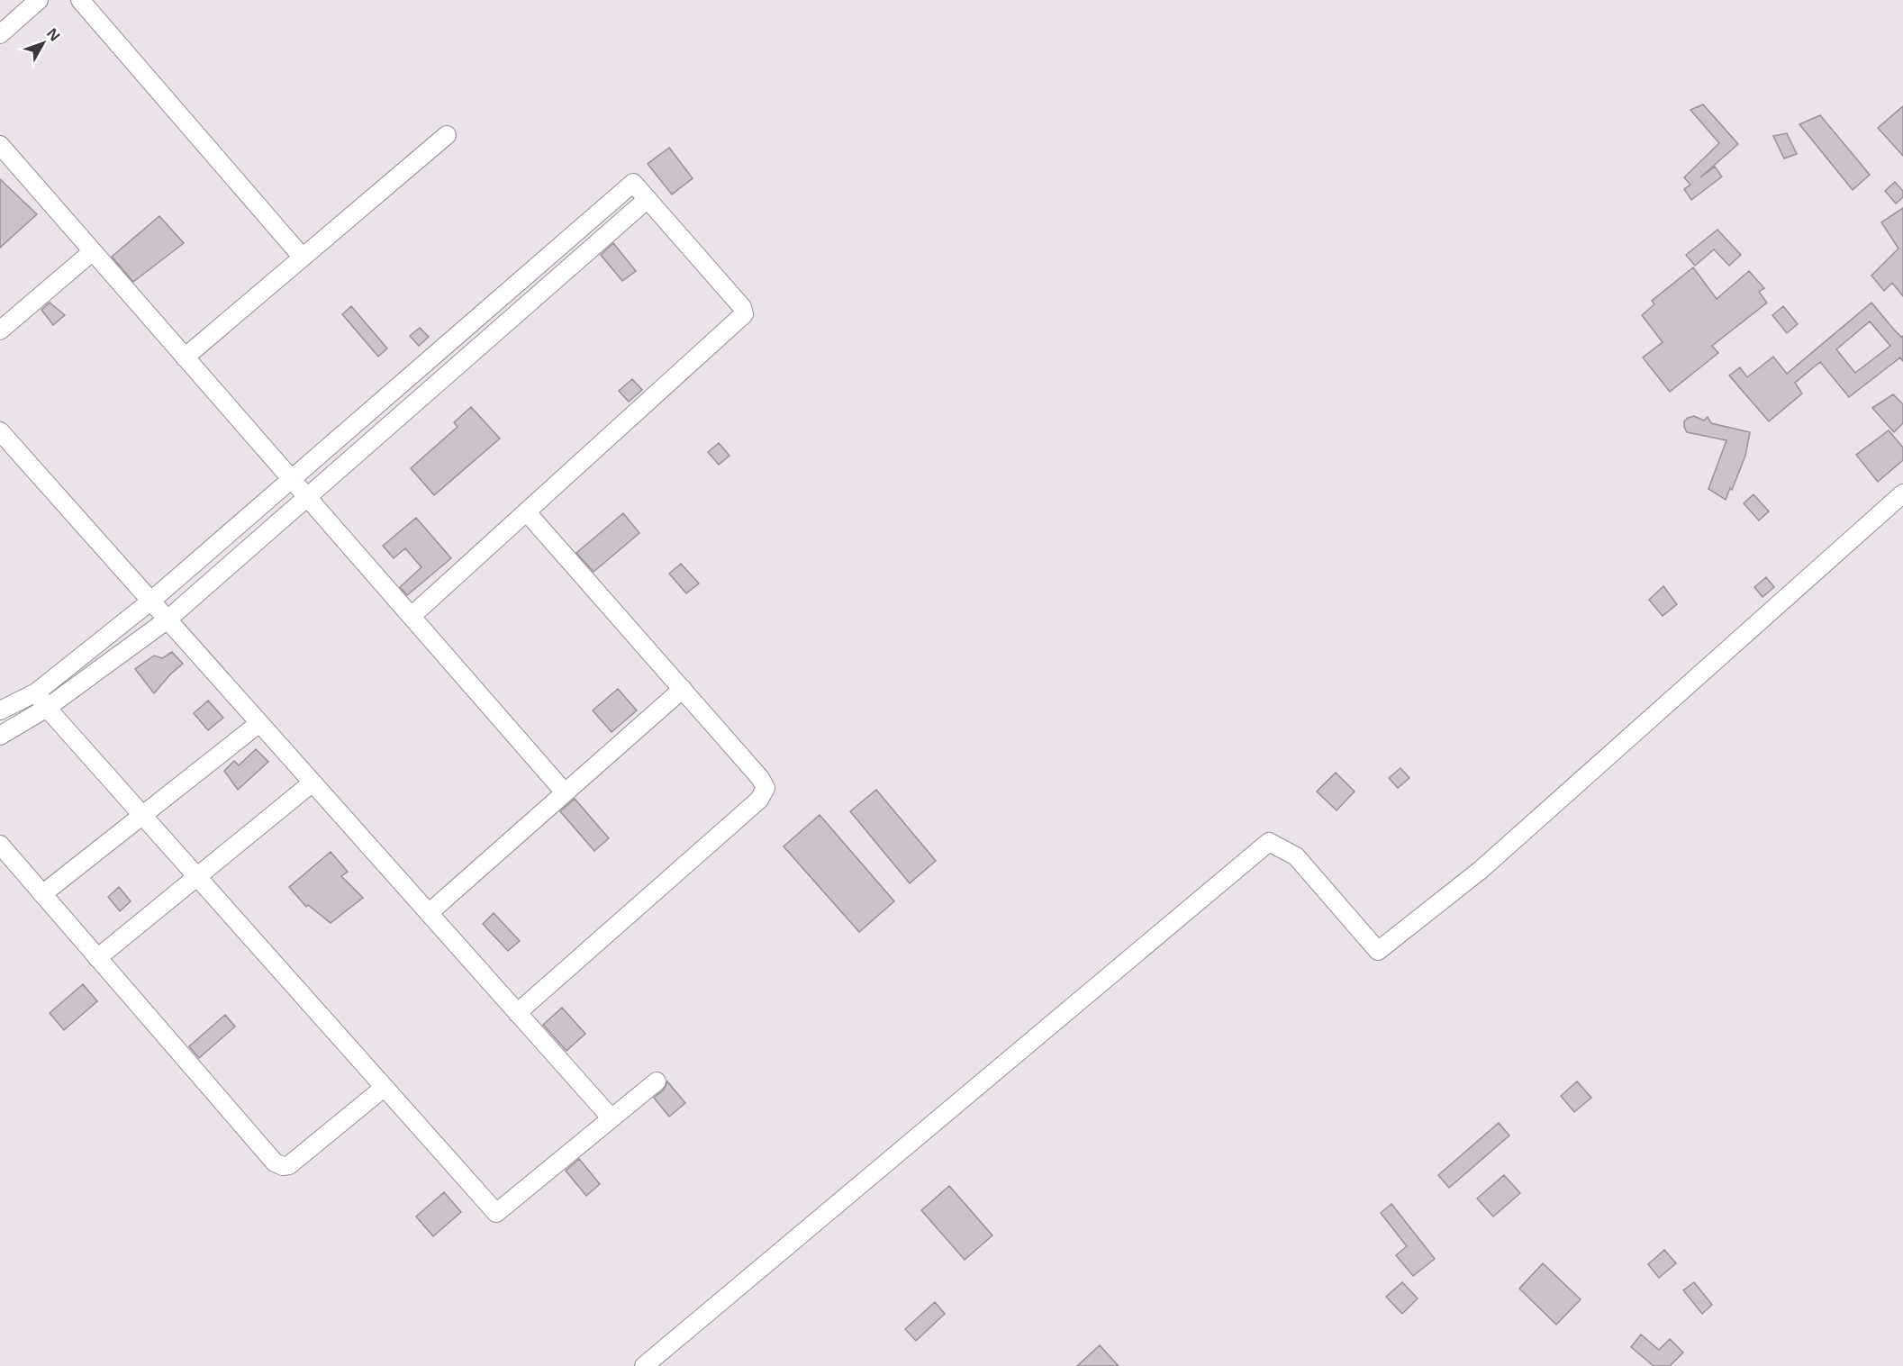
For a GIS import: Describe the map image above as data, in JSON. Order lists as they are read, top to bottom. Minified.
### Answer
{"north":"top right"}
